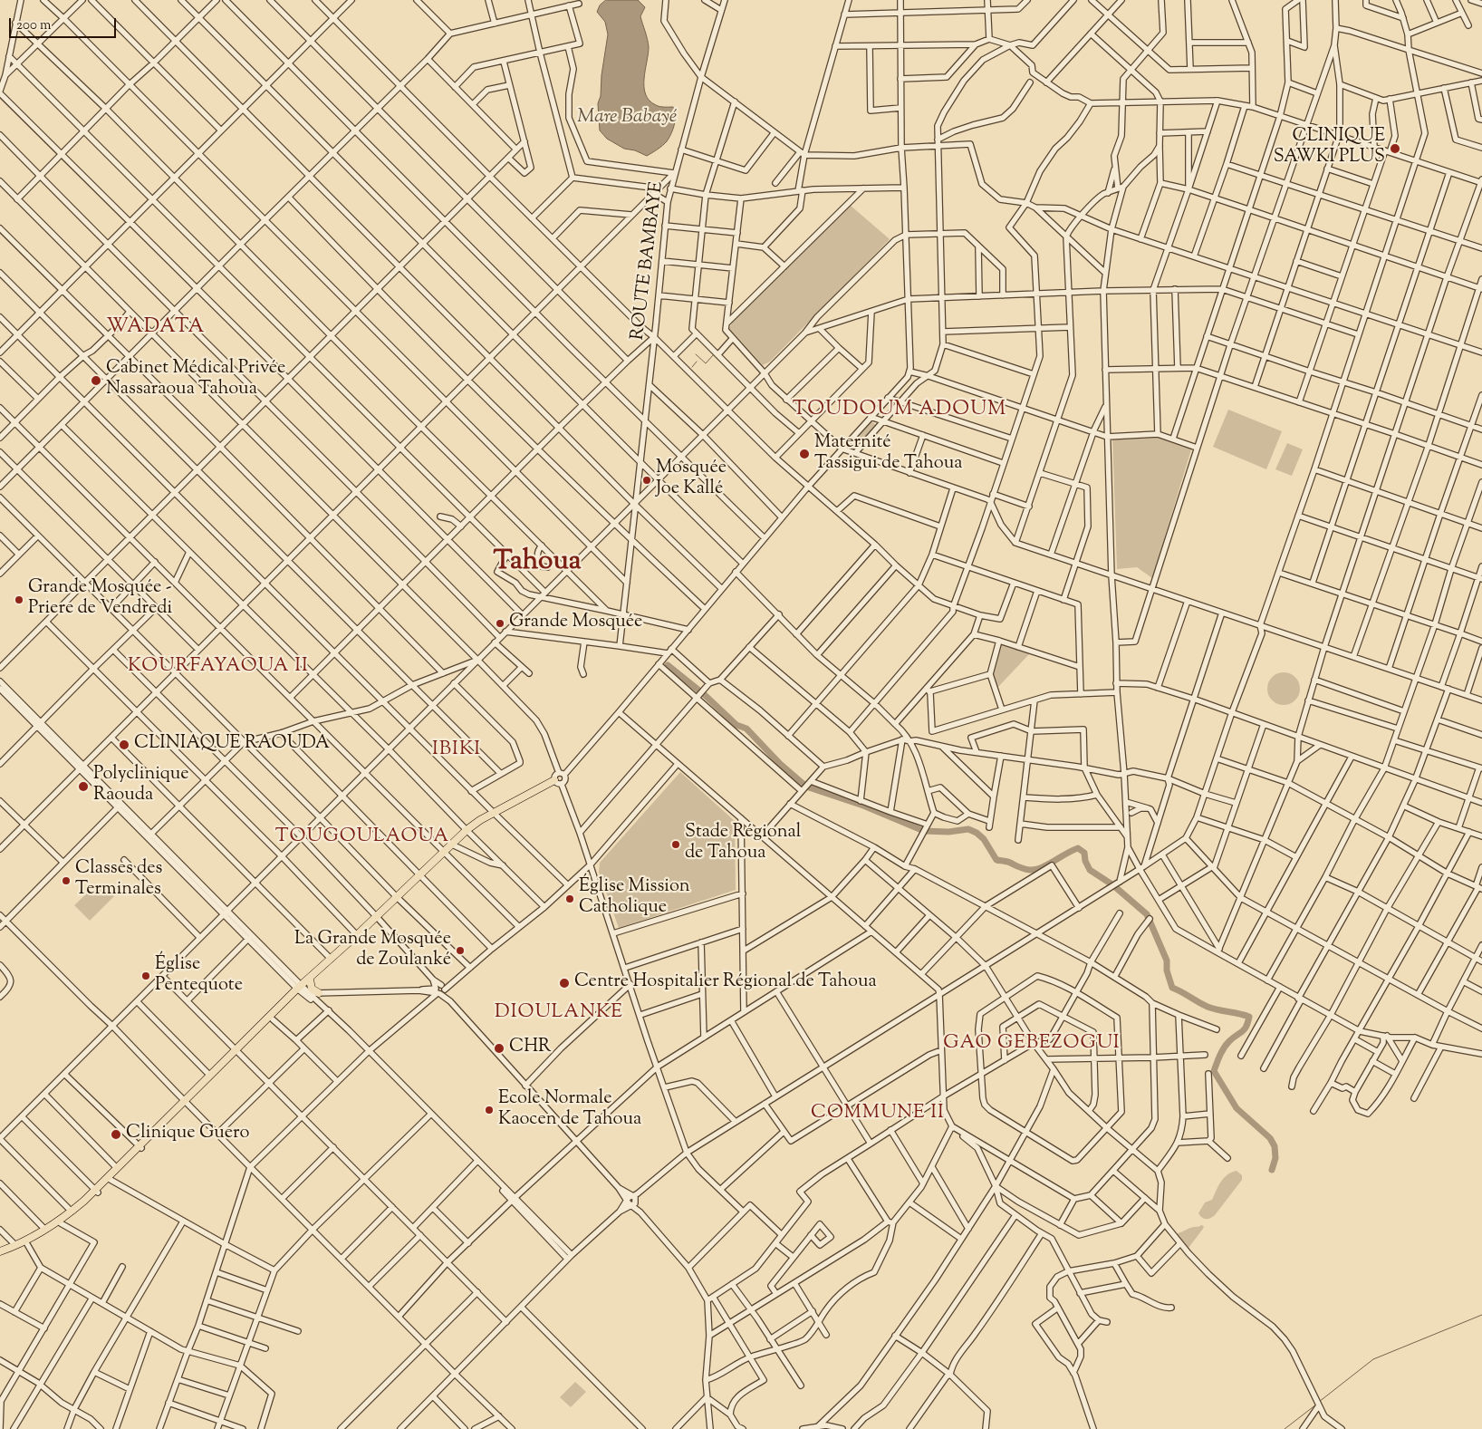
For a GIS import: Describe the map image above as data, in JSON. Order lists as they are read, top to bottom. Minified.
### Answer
{"streets":{"street":["ROUTE BAMBAYE"]},"districts":["WADATA","TOUDOUM ADOUM","Tahoua","KOURFAYAOUA II","IBIKI","TOUGOULAOUA","DIOULANKE","GAO GEBEZOGUI","COMMUNE II"],"water":["Mare Babayé"],"places":["CLINIQUE SAWKI PLUS","Cabinet Médical Privée Nassaraoua Tahoua","Maternité Tassigui de Tahoua","Mosquée Joe Kallé","Grande Mosquée - Priere de Vendredi","Grande Mosquée","CLINIAQUE RAOUDA","Polyclinique Raouda","Stade Régional de Tahoua","Classes des Terminales","Église Mission Catholique","La Grande Mosquée de Zoulanké","Église Pentequote","Centre Hospitalier Régional de Tahoua","CHR","Ecole Normale Kaocen de Tahoua","Clinique Guero"],"scale_bar":"200 m"}
